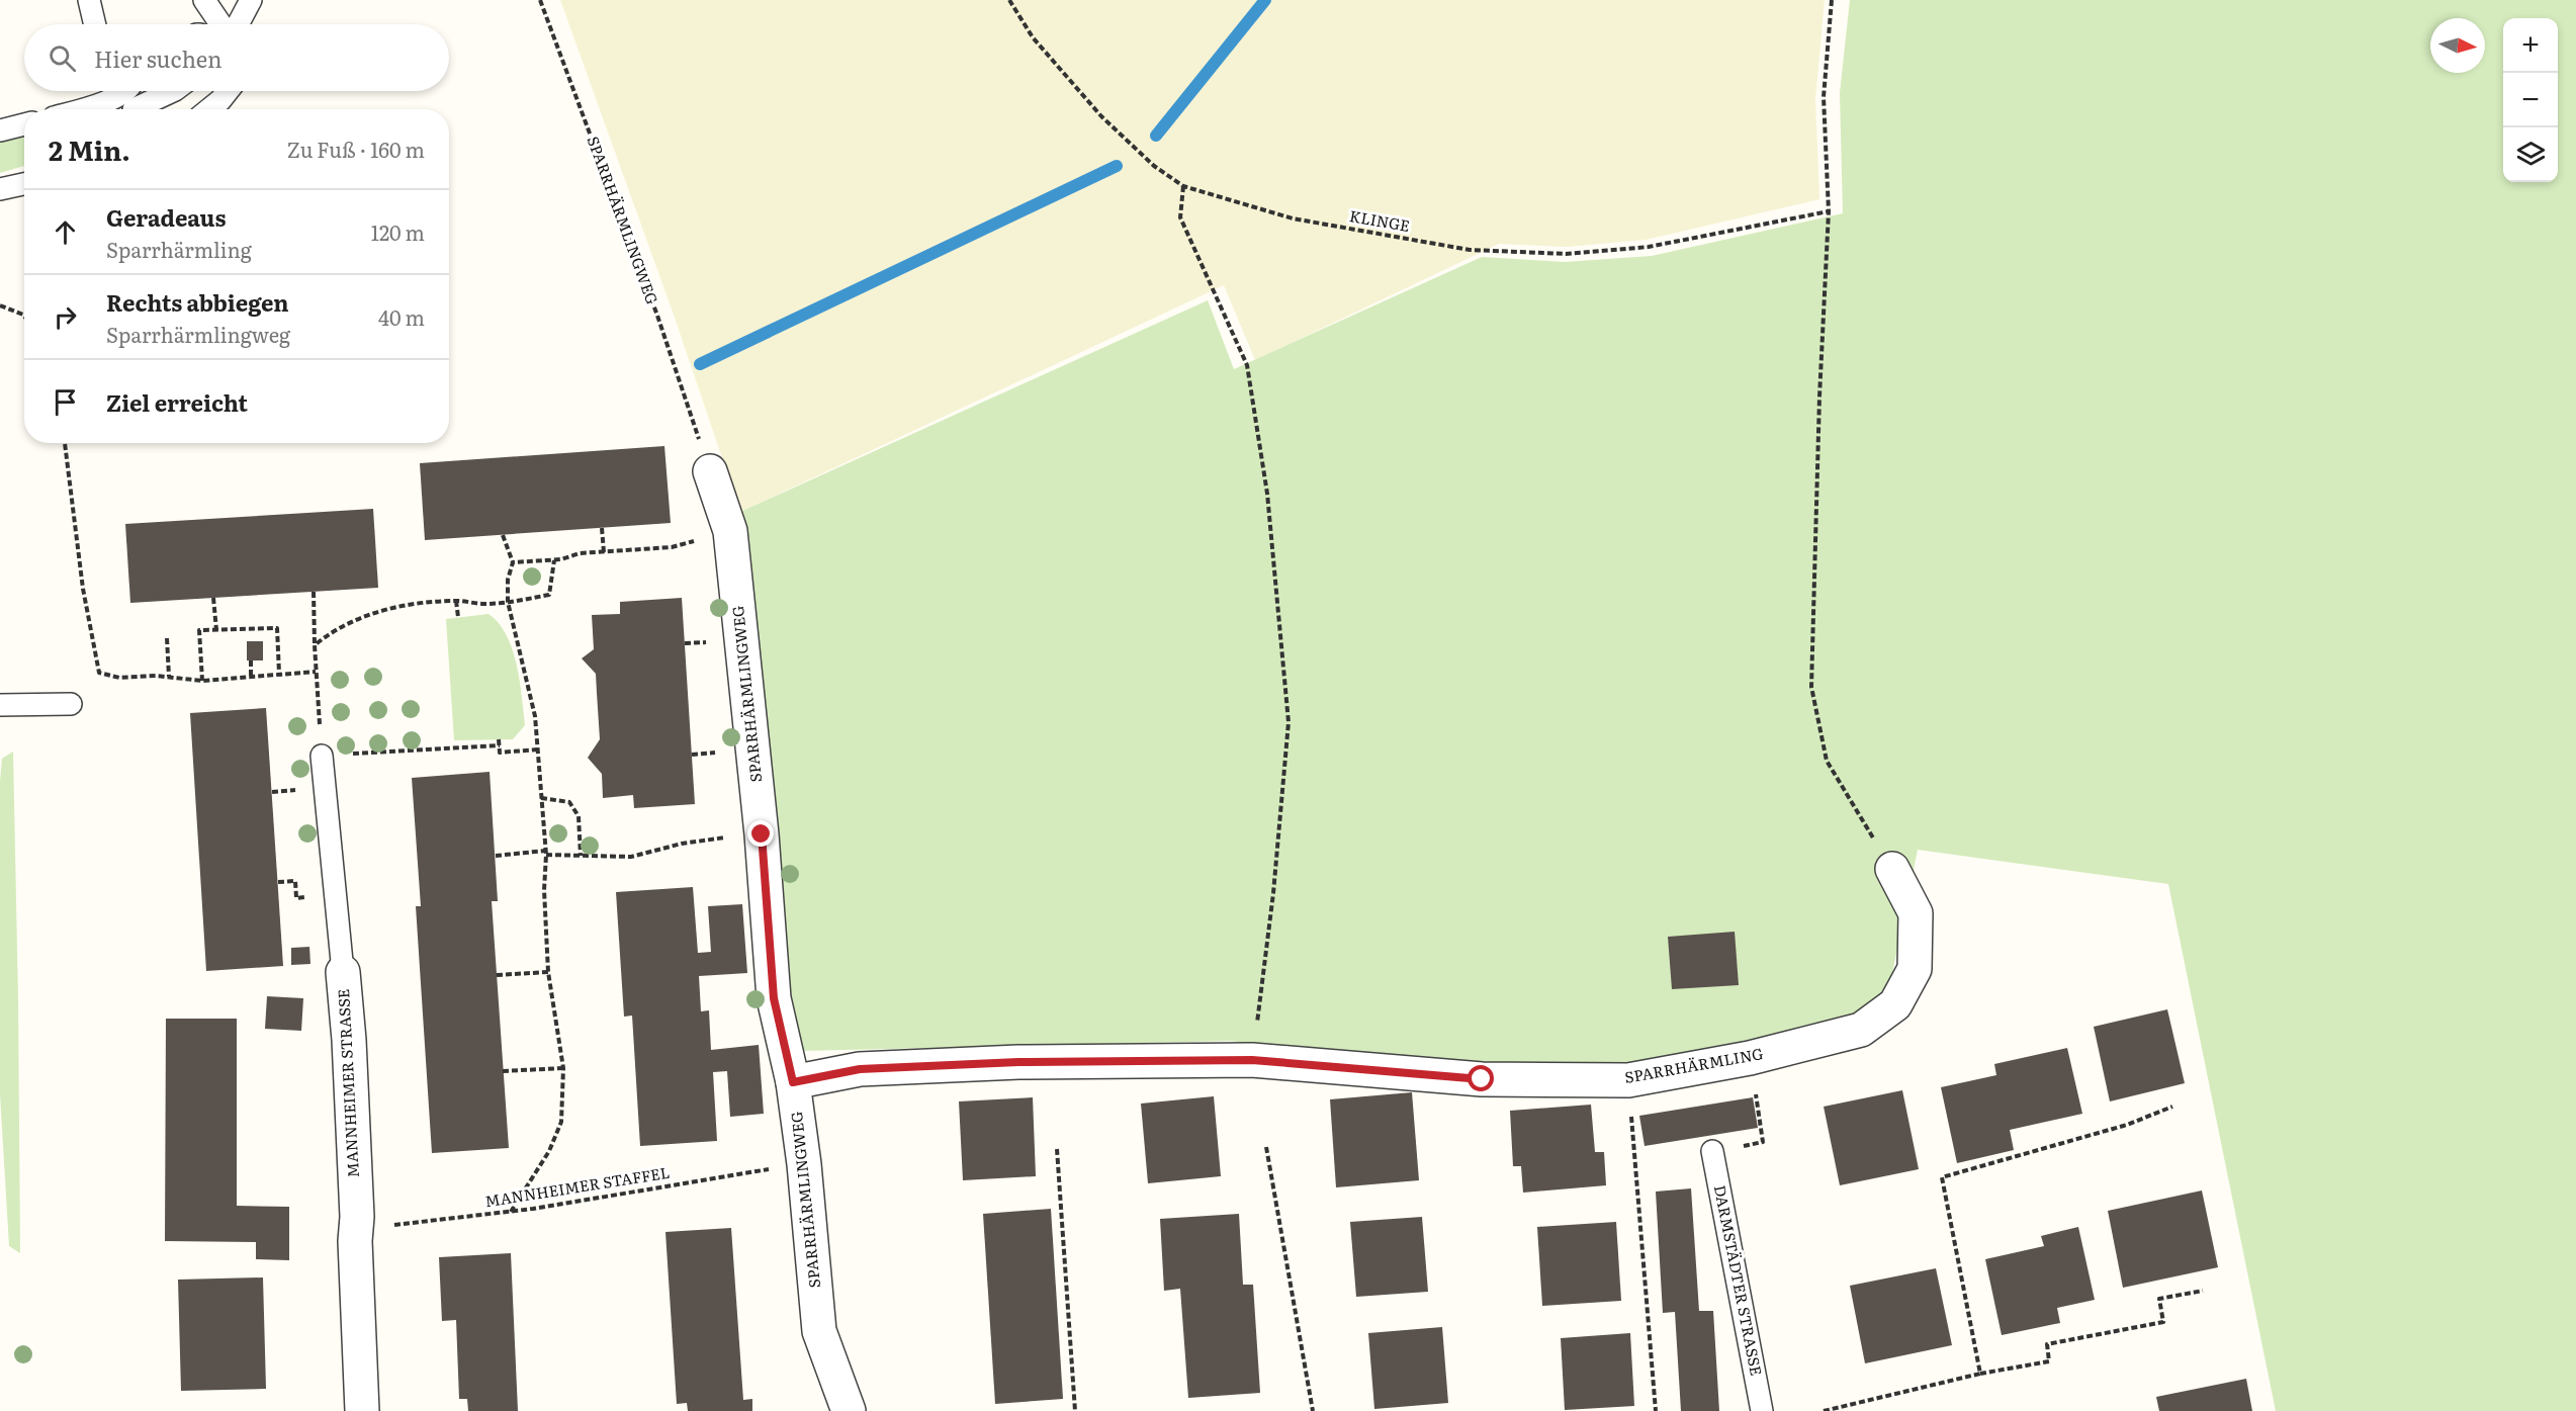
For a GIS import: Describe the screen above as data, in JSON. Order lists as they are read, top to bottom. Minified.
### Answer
{"streets":{"street":["SPARRHÄRMLINGWEG","SPARRHÄRMLING","MANNHEIMER STRASSE"],"lane":["DARMSTÄDTER STRASSE"],"path":["KLINGE","MANNHEIMER STAFFEL"]},"crossings":[["SPARRHÄRMLINGWEG","SPARRHÄRMLING"],["SPARRHÄRMLINGWEG","MANNHEIMER STAFFEL"],["MANNHEIMER STRASSE","MANNHEIMER STAFFEL"]],"north":"right","page":{"map_buttons":["+","−"],"search":"Hier suchen","heading":["2 Min.","Zu Fuß · 160 m"],"list":[["Geradeaus","Sparrhärmling","120 m"],["Rechts abbiegen","Sparrhärmlingweg","40 m"],"Ziel erreicht"]}}
